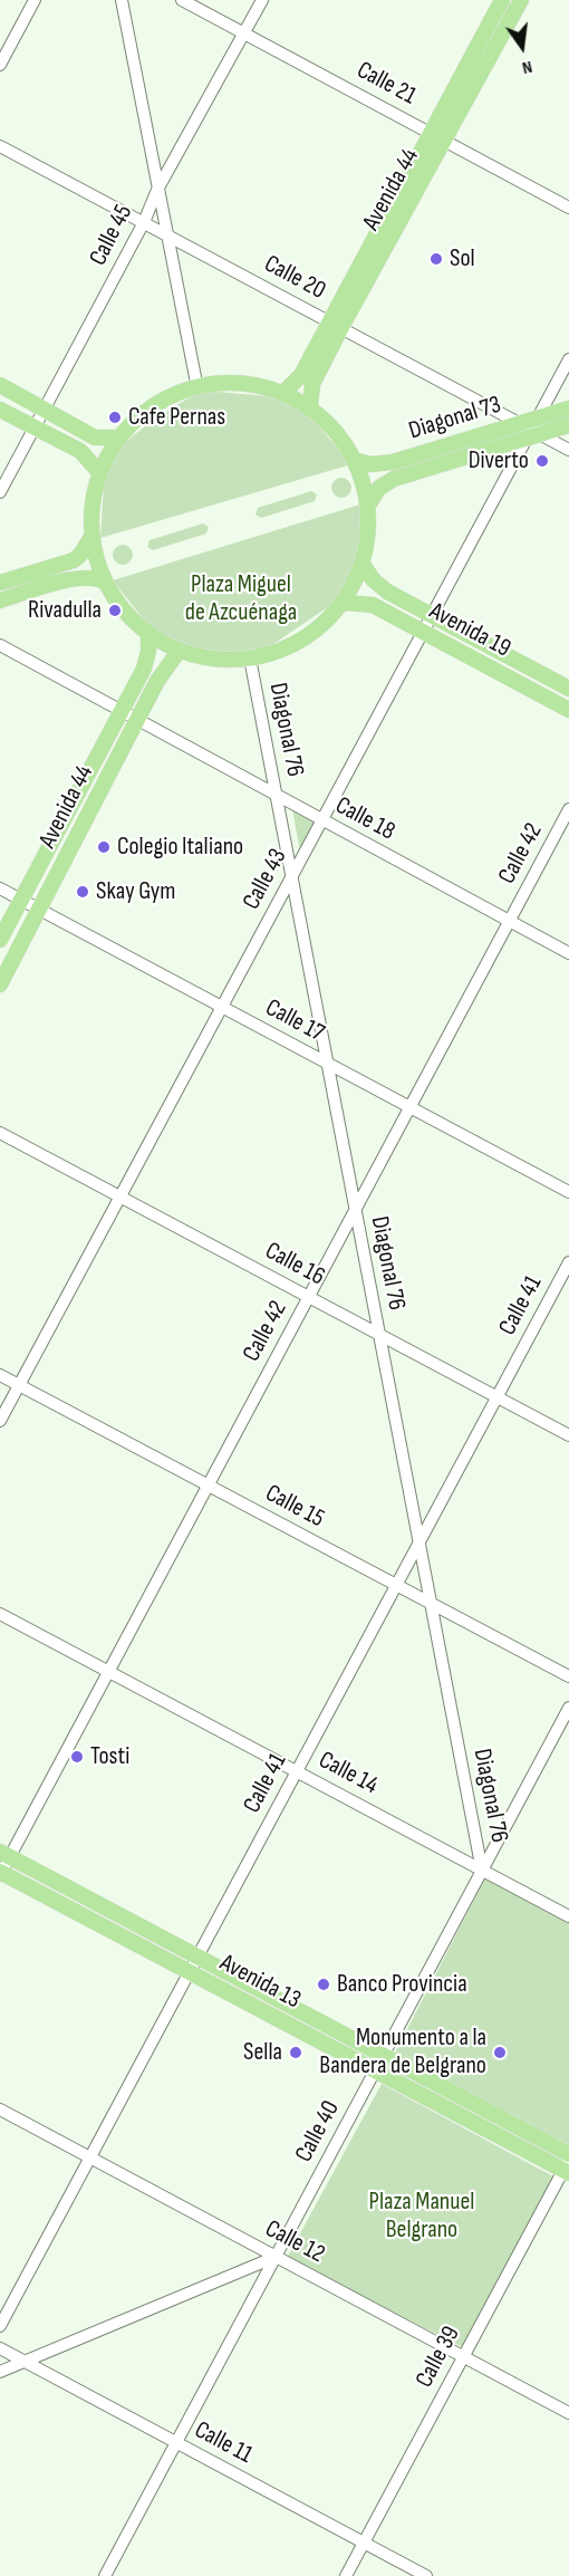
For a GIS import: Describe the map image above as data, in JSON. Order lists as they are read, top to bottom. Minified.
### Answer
{"streets":{"main road":["Avenida 44","Diagonal 73","Avenida 19","Avenida 13"],"street":["Calle 21","Calle 45","Calle 20","Diagonal 76","Calle 18","Calle 42","Calle 43","Calle 17","Calle 16","Calle 41","Calle 15","Calle 14","Calle 40","Calle 12","Calle 39","Calle 11"]},"crossings":[["Calle 21","Avenida 44"],["Calle 21","Calle 45"],["Avenida 44","Calle 20"],["Avenida 44","Calle 18"],["Avenida 44","Calle 17"],["Calle 45","Calle 20"],["Calle 20","Diagonal 73"],["Calle 20","Calle 43"],["Diagonal 73","Calle 43"],["Avenida 19","Calle 43"],["Diagonal 76","Calle 18"],["Diagonal 76","Calle 42"],["Diagonal 76","Calle 43"],["Diagonal 76","Calle 17"],["Diagonal 76","Calle 16"],["Diagonal 76","Calle 41"],["Diagonal 76","Calle 15"],["Diagonal 76","Calle 14"],["Diagonal 76","Calle 40"],["Calle 18","Calle 42"],["Calle 18","Calle 43"],["Calle 42","Calle 17"],["Calle 42","Calle 16"],["Calle 42","Calle 15"],["Calle 42","Calle 14"],["Calle 42","Avenida 13"],["Calle 43","Calle 17"],["Calle 43","Calle 16"],["Calle 43","Calle 15"],["Calle 16","Calle 41"],["Calle 41","Calle 15"],["Calle 41","Calle 14"],["Calle 41","Avenida 13"],["Calle 41","Calle 12"],["Calle 14","Calle 40"],["Avenida 13","Calle 40"],["Avenida 13","Calle 39"],["Calle 40","Calle 12"],["Calle 40","Calle 11"],["Calle 12","Calle 39"],["Calle 39","Calle 11"]],"parks":["Plaza Miguel de Azcuénaga","Plaza Manuel Belgrano"],"places":["Sol","Cafe Pernas","Diverto","Rivadulla","Colegio Italiano","Skay Gym","Tosti","Banco Provincia","Sella","Monumento a la Bandera de Belgrano"],"north":"bottom"}
